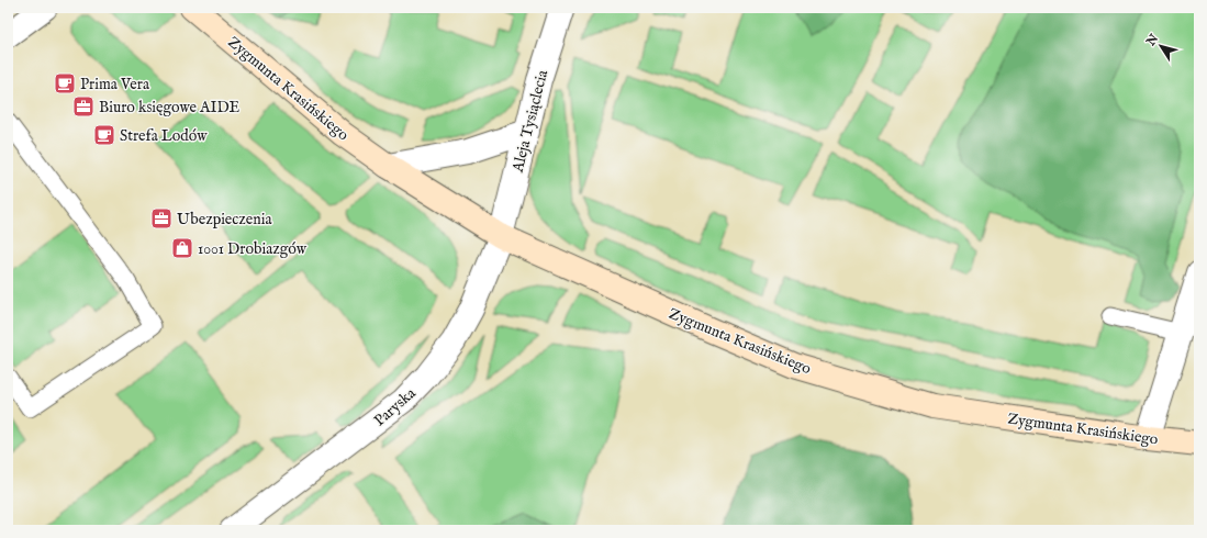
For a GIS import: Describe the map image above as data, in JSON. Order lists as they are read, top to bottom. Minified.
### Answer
{"streets":{"street":["Zygmunta Krasińskiego","Aleja Tysiąclecia","Paryska"]},"crossings":[["Zygmunta Krasińskiego","Aleja Tysiąclecia"],["Zygmunta Krasińskiego","Paryska"],["Aleja Tysiąclecia","Paryska"]],"places":{"cafe":["Prima Vera","Strefa Lodów"],"office":["Biuro księgowe AIDE","Ubezpieczenia"],"shop":["1001 Drobiazgów"]},"north":"top left"}
